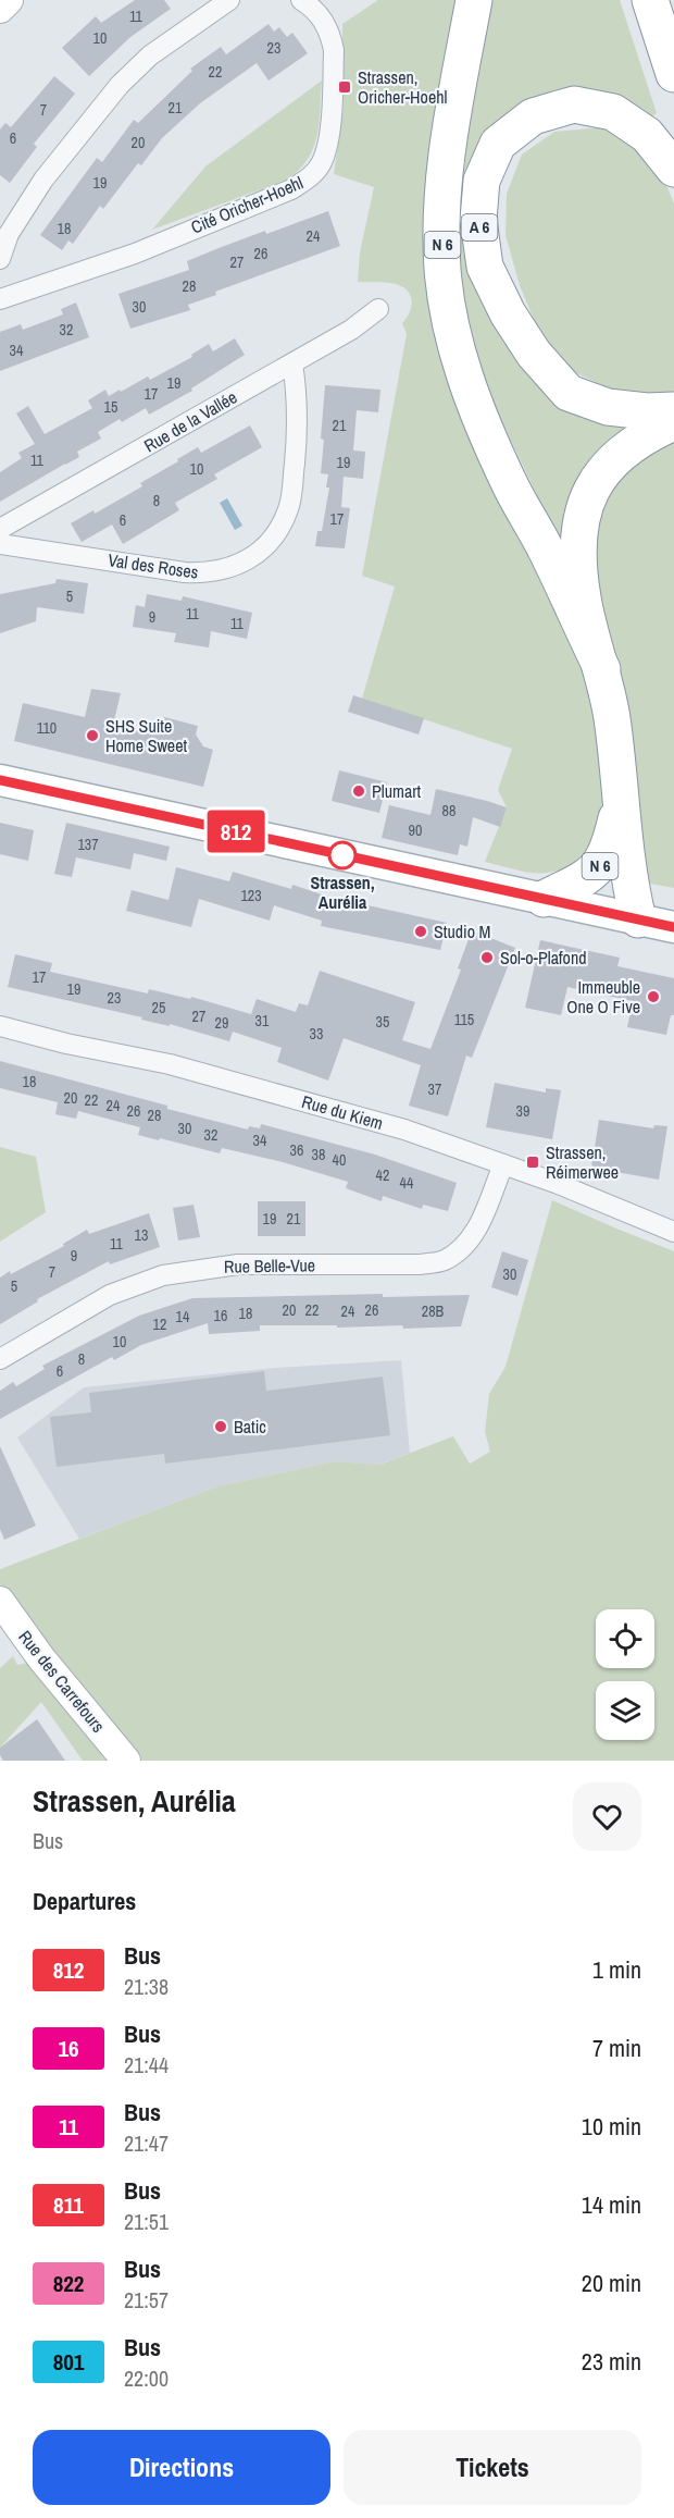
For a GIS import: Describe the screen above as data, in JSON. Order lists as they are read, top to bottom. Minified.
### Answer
{"streets":{"highway":["A 6","N 6"],"main road":["Rue des Carrefours"],"street":["Cité Oricher-Hoehl","Rue de la Vallée","Val des Roses","Rue du Kiem","Rue Belle-Vue"]},"crossings":[["Rue de la Vallée","Val des Roses"],["Rue du Kiem","Rue Belle-Vue"]],"places":{"transit":["Strassen, Oricher-Hoehl","Strassen, Réimerwee"],"other":["SHS Suite Home Sweet","Plumart","Strassen, Aurélia","Studio M","Sol-o-Plafond","Immeuble One O Five","Batic"]},"lines":["bus line 812"],"house_numbers":["11","10","23","22","21","7","6","20","19","18","24","26","27","28","30","32","34","19","17","15","21","11","19","10","8","17","6","5","11","9","11","110","88","90","137","123","17","19","23","25","27","115","31","35","29","33","18","37","20","22","24","26","39","28","30","32","34","36","38","40","42","44","19","21","13","11","9","7","30","5","20","22","26","24","28B","18","16","14","12","10","8","6"],"page":{"on_map":"812","heading":[["Strassen, Aurélia","Bus"],"Departures"],"list":[{"mark":"812","name":"Bus","note":"21:38","value":"1 min"},{"mark":"16","name":"Bus","note":"21:44","value":"7 min"},{"mark":"11","name":"Bus","note":"21:47","value":"10 min"},{"mark":"811","name":"Bus","note":"21:51","value":"14 min"},{"mark":"822","name":"Bus","note":"21:57","value":"20 min"},{"mark":"801","name":"Bus","note":"22:00","value":"23 min"}],"buttons":["Directions","Tickets"]}}
